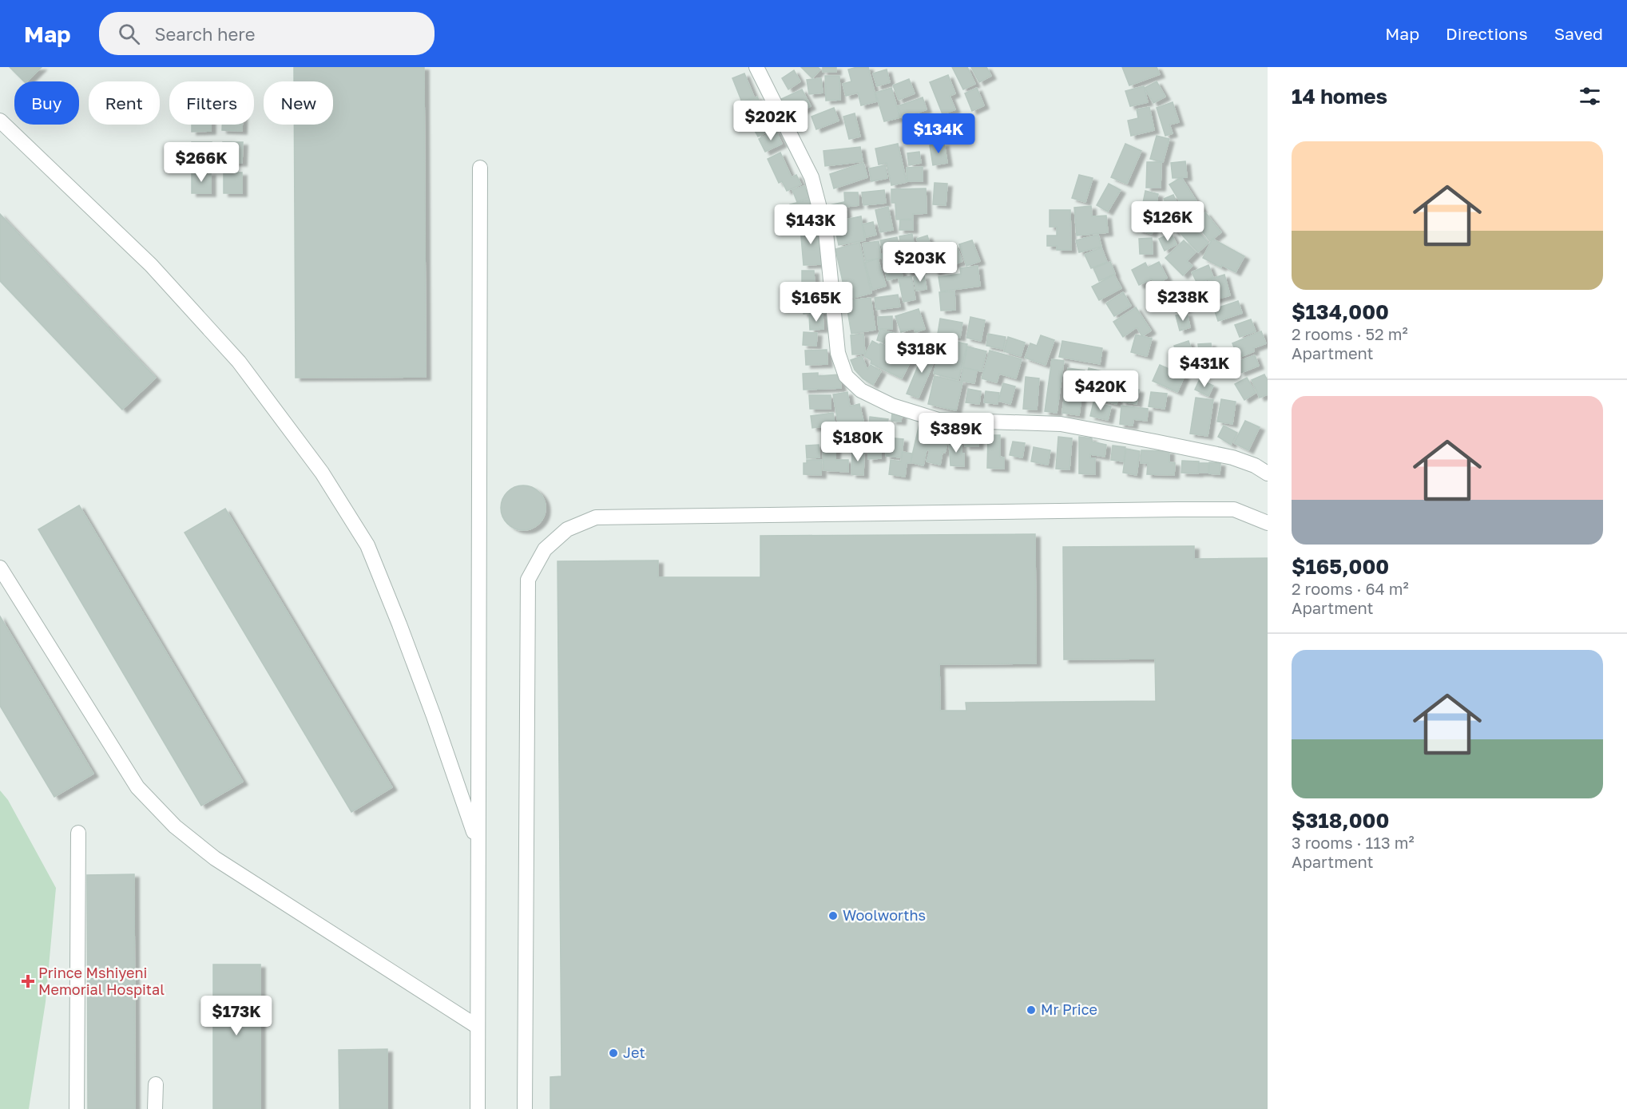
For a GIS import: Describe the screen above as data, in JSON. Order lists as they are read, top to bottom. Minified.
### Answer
{"places":{"other":["Woolworths","Mr Price","Jet"],"health":["Prince Mshiyeni Memorial Hospital"]},"page":{"header":"Map","search":"Search here","nav":["Map","Directions","Saved"],"heading":"14 homes","chip":["Buy","Rent","Filters","New"],"price":["$202K","$134K","$266K","$126K","$143K","$203K","$238K","$165K","$318K","$431K","$420K","$389K","$180K","$173K"],"list":[{"name":"$134,000","note":"2 rooms · 52 m² · Apartment"},{"name":"$165,000","note":"2 rooms · 64 m² · Apartment"},{"name":"$318,000","note":"3 rooms · 113 m² · Apartment"}]}}
